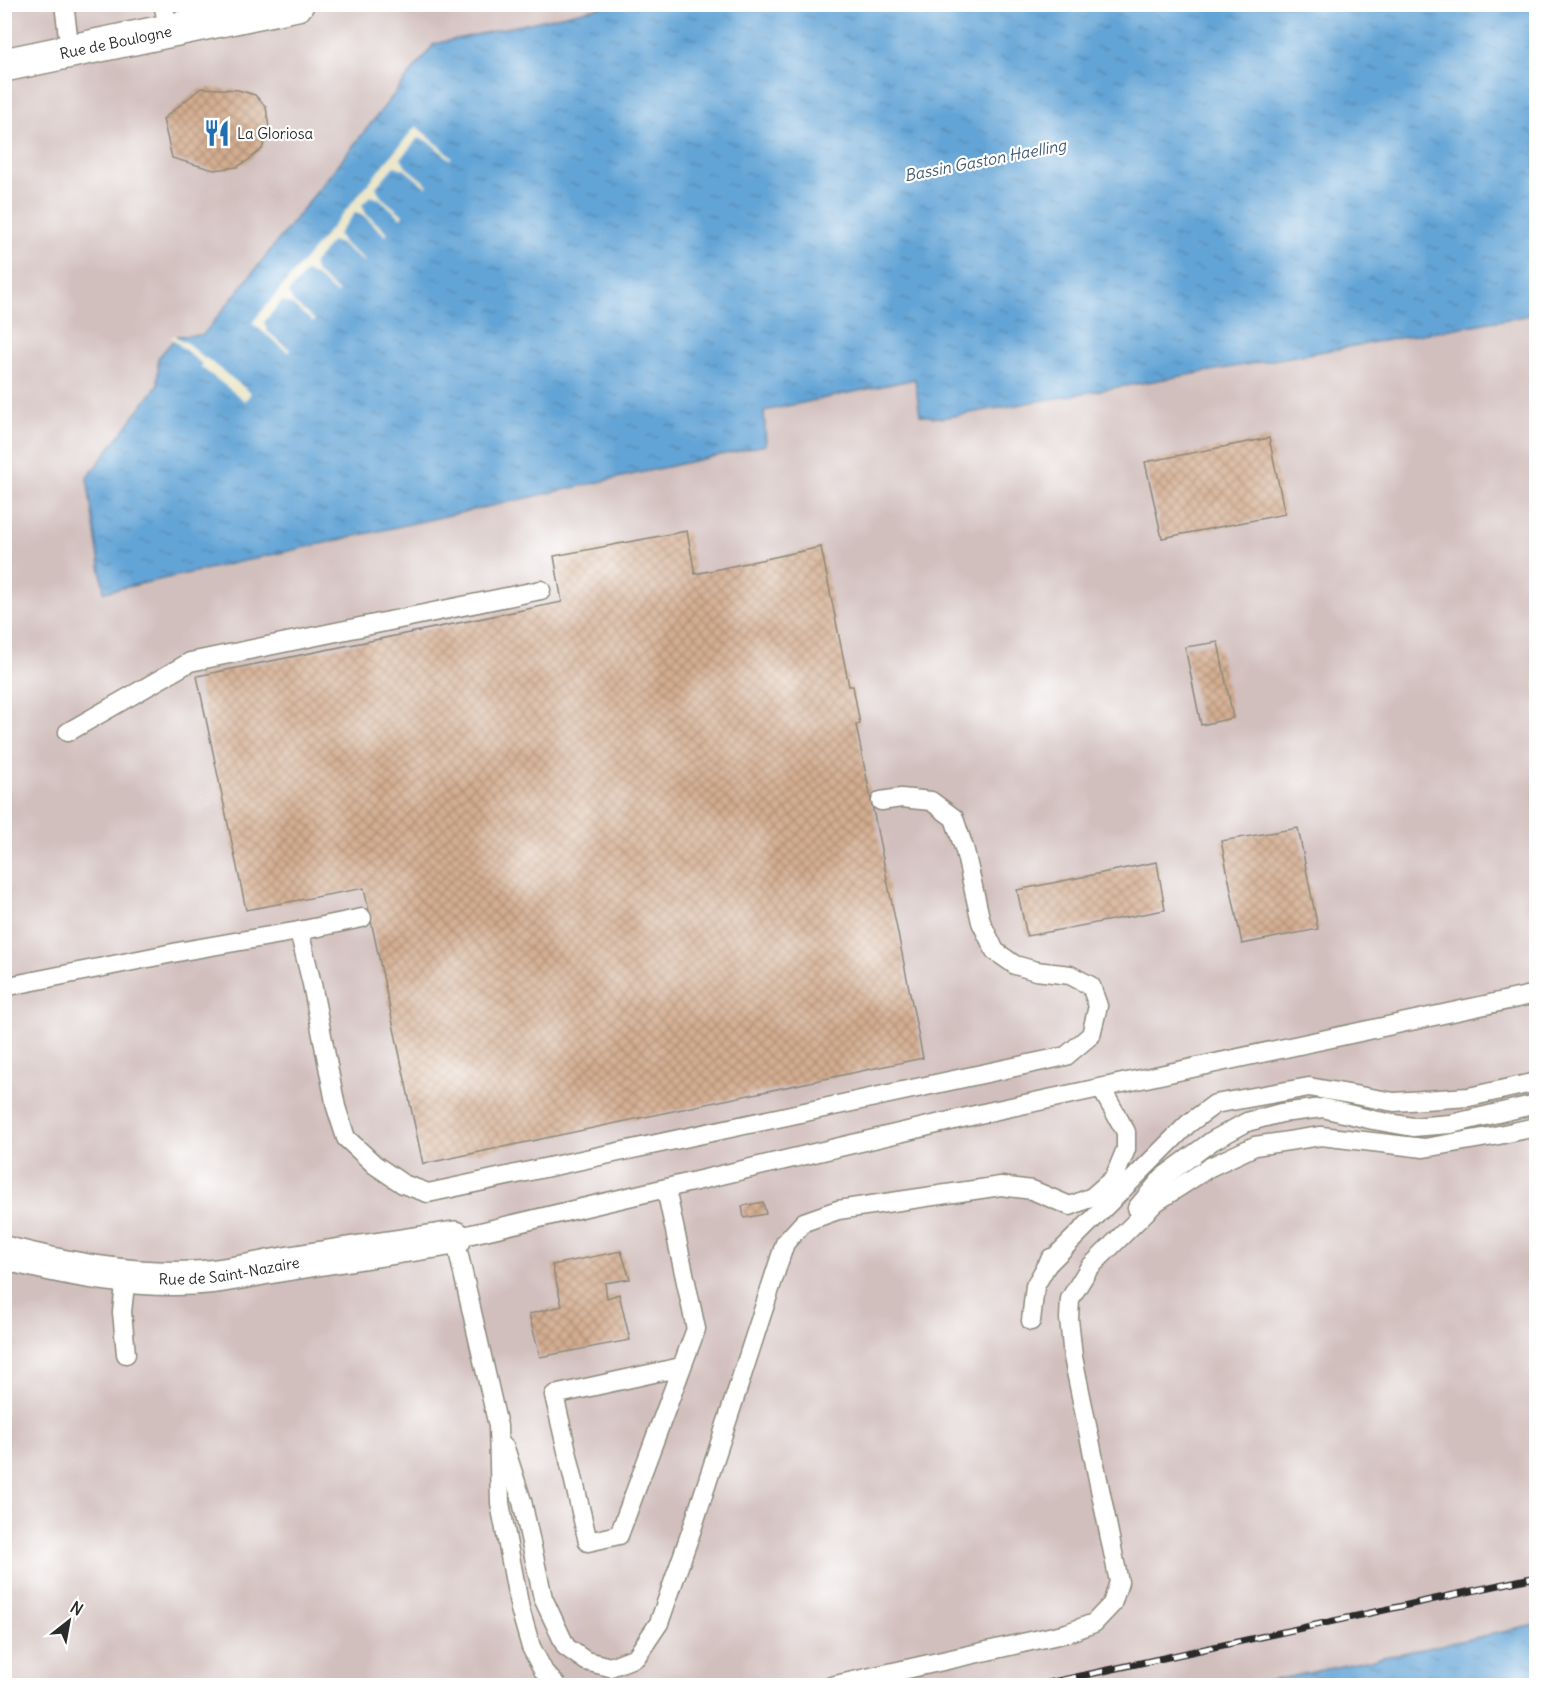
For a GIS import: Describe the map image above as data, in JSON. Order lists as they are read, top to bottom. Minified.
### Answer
{"streets":{"street":["Rue de Boulogne","Rue de Saint-Nazaire"]},"water":["Bassin Gaston Haelling"],"places":{"restaurant":["La Gloriosa"]},"north":"top right"}
